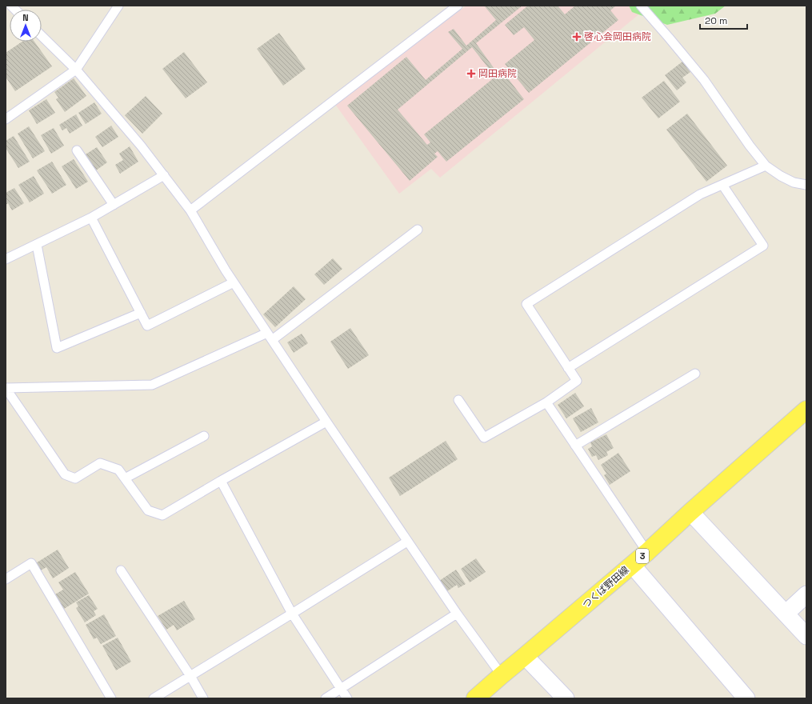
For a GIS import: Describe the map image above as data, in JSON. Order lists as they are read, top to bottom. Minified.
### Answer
{"streets":{"main road":["3","つくば野田線"]},"places":{"health":["啓心会岡田病院","岡田病院"]},"scale_bar":"20 m","north":"top"}
